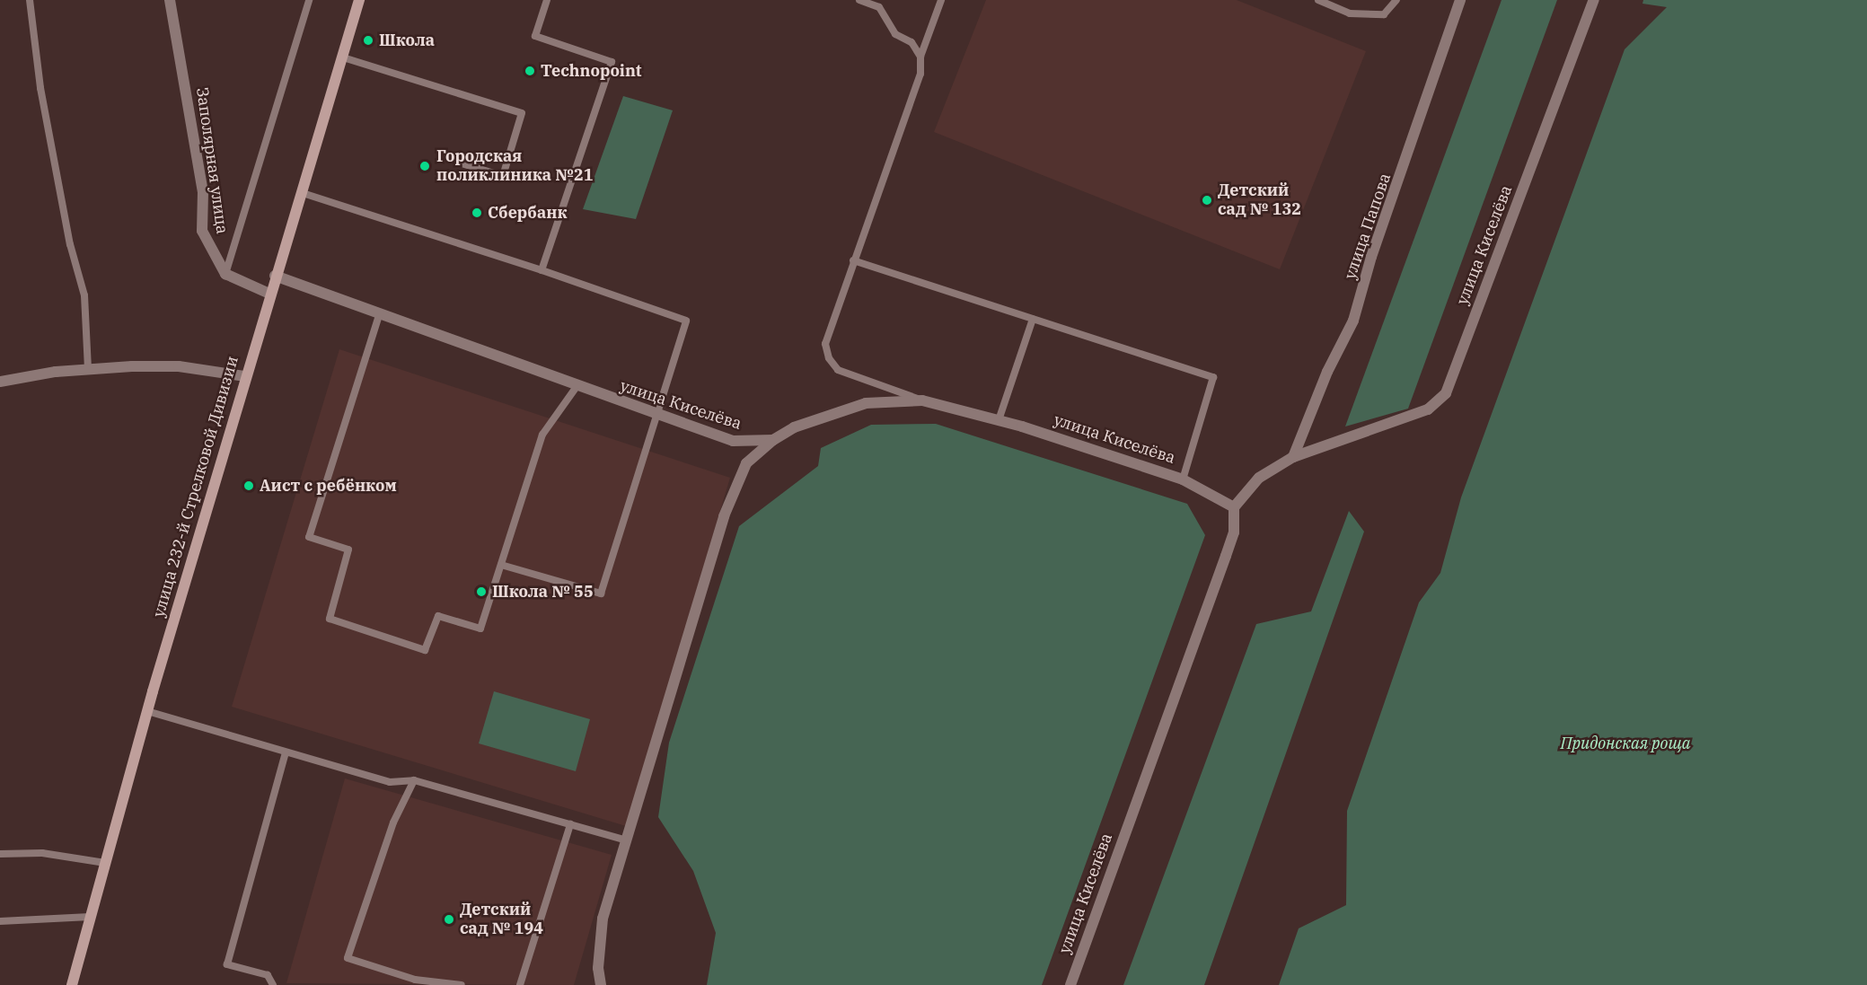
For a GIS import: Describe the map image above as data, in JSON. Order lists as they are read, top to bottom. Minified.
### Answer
{"streets":{"street":["Заполярная улица","улица Папова","улица Киселёва","улица 232-й Стрелковой Дивизии"]},"crossings":[["улица Папова","улица Киселёва"],["улица Киселёва","улица 232-й Стрелковой Дивизии"]],"parks":["Придонская роща"],"places":["Школа","Technopoint","Городская поликлиника №21","Детский сад № 132","Сбербанк","Аист с ребёнком","Школа № 55","Детский сад № 194"]}
